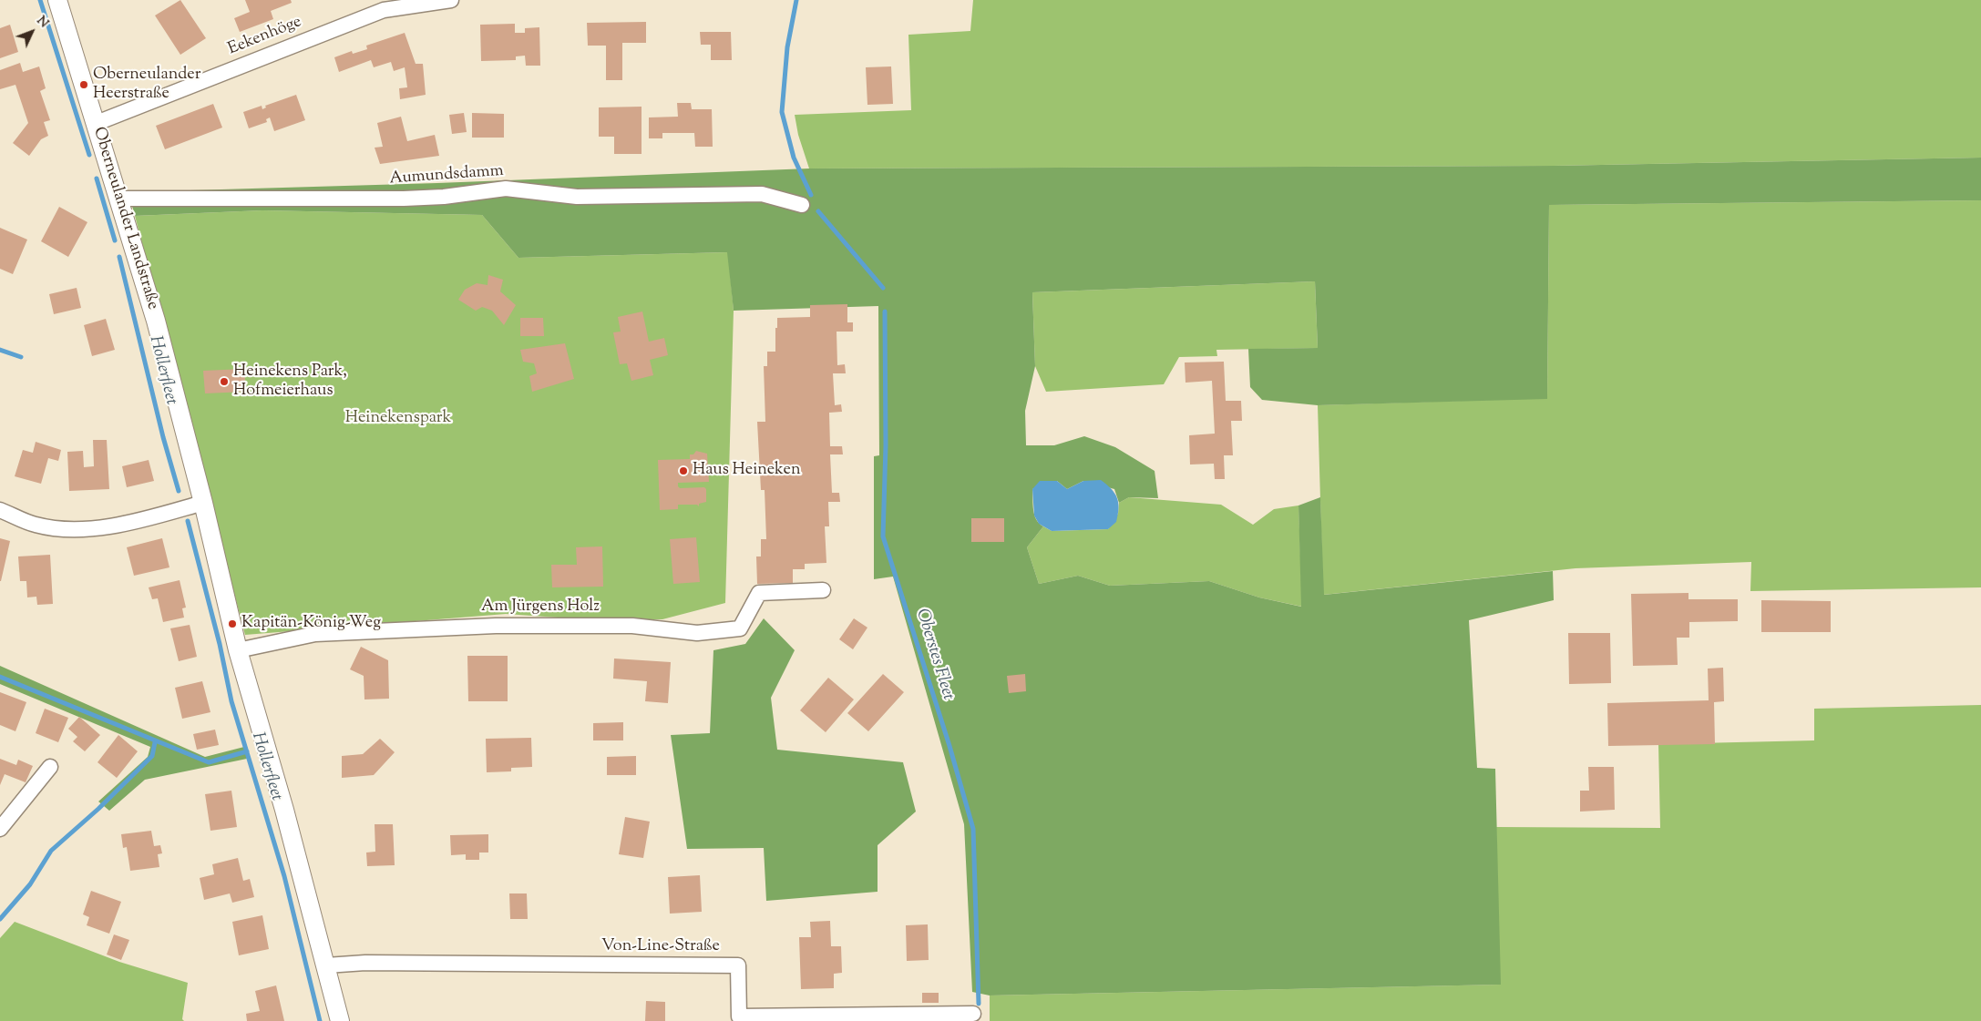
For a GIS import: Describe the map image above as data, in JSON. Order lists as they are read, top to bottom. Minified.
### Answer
{"streets":{"street":["Eekenhöge","Aumundsdamm","Oberneulander Landstraße","Am Jürgens Holz","Von-Line-Straße"]},"crossings":[["Eekenhöge","Oberneulander Landstraße"],["Aumundsdamm","Oberneulander Landstraße"],["Oberneulander Landstraße","Am Jürgens Holz"],["Oberneulander Landstraße","Von-Line-Straße"]],"water":["Hollerfleet","Oberstes Fleet"],"parks":["Heinekenspark"],"places":["Oberneulander Heerstraße","Heinekens Park, Hofmeierhaus","Haus Heineken","Kapitän-König-Weg"],"north":"top right"}
